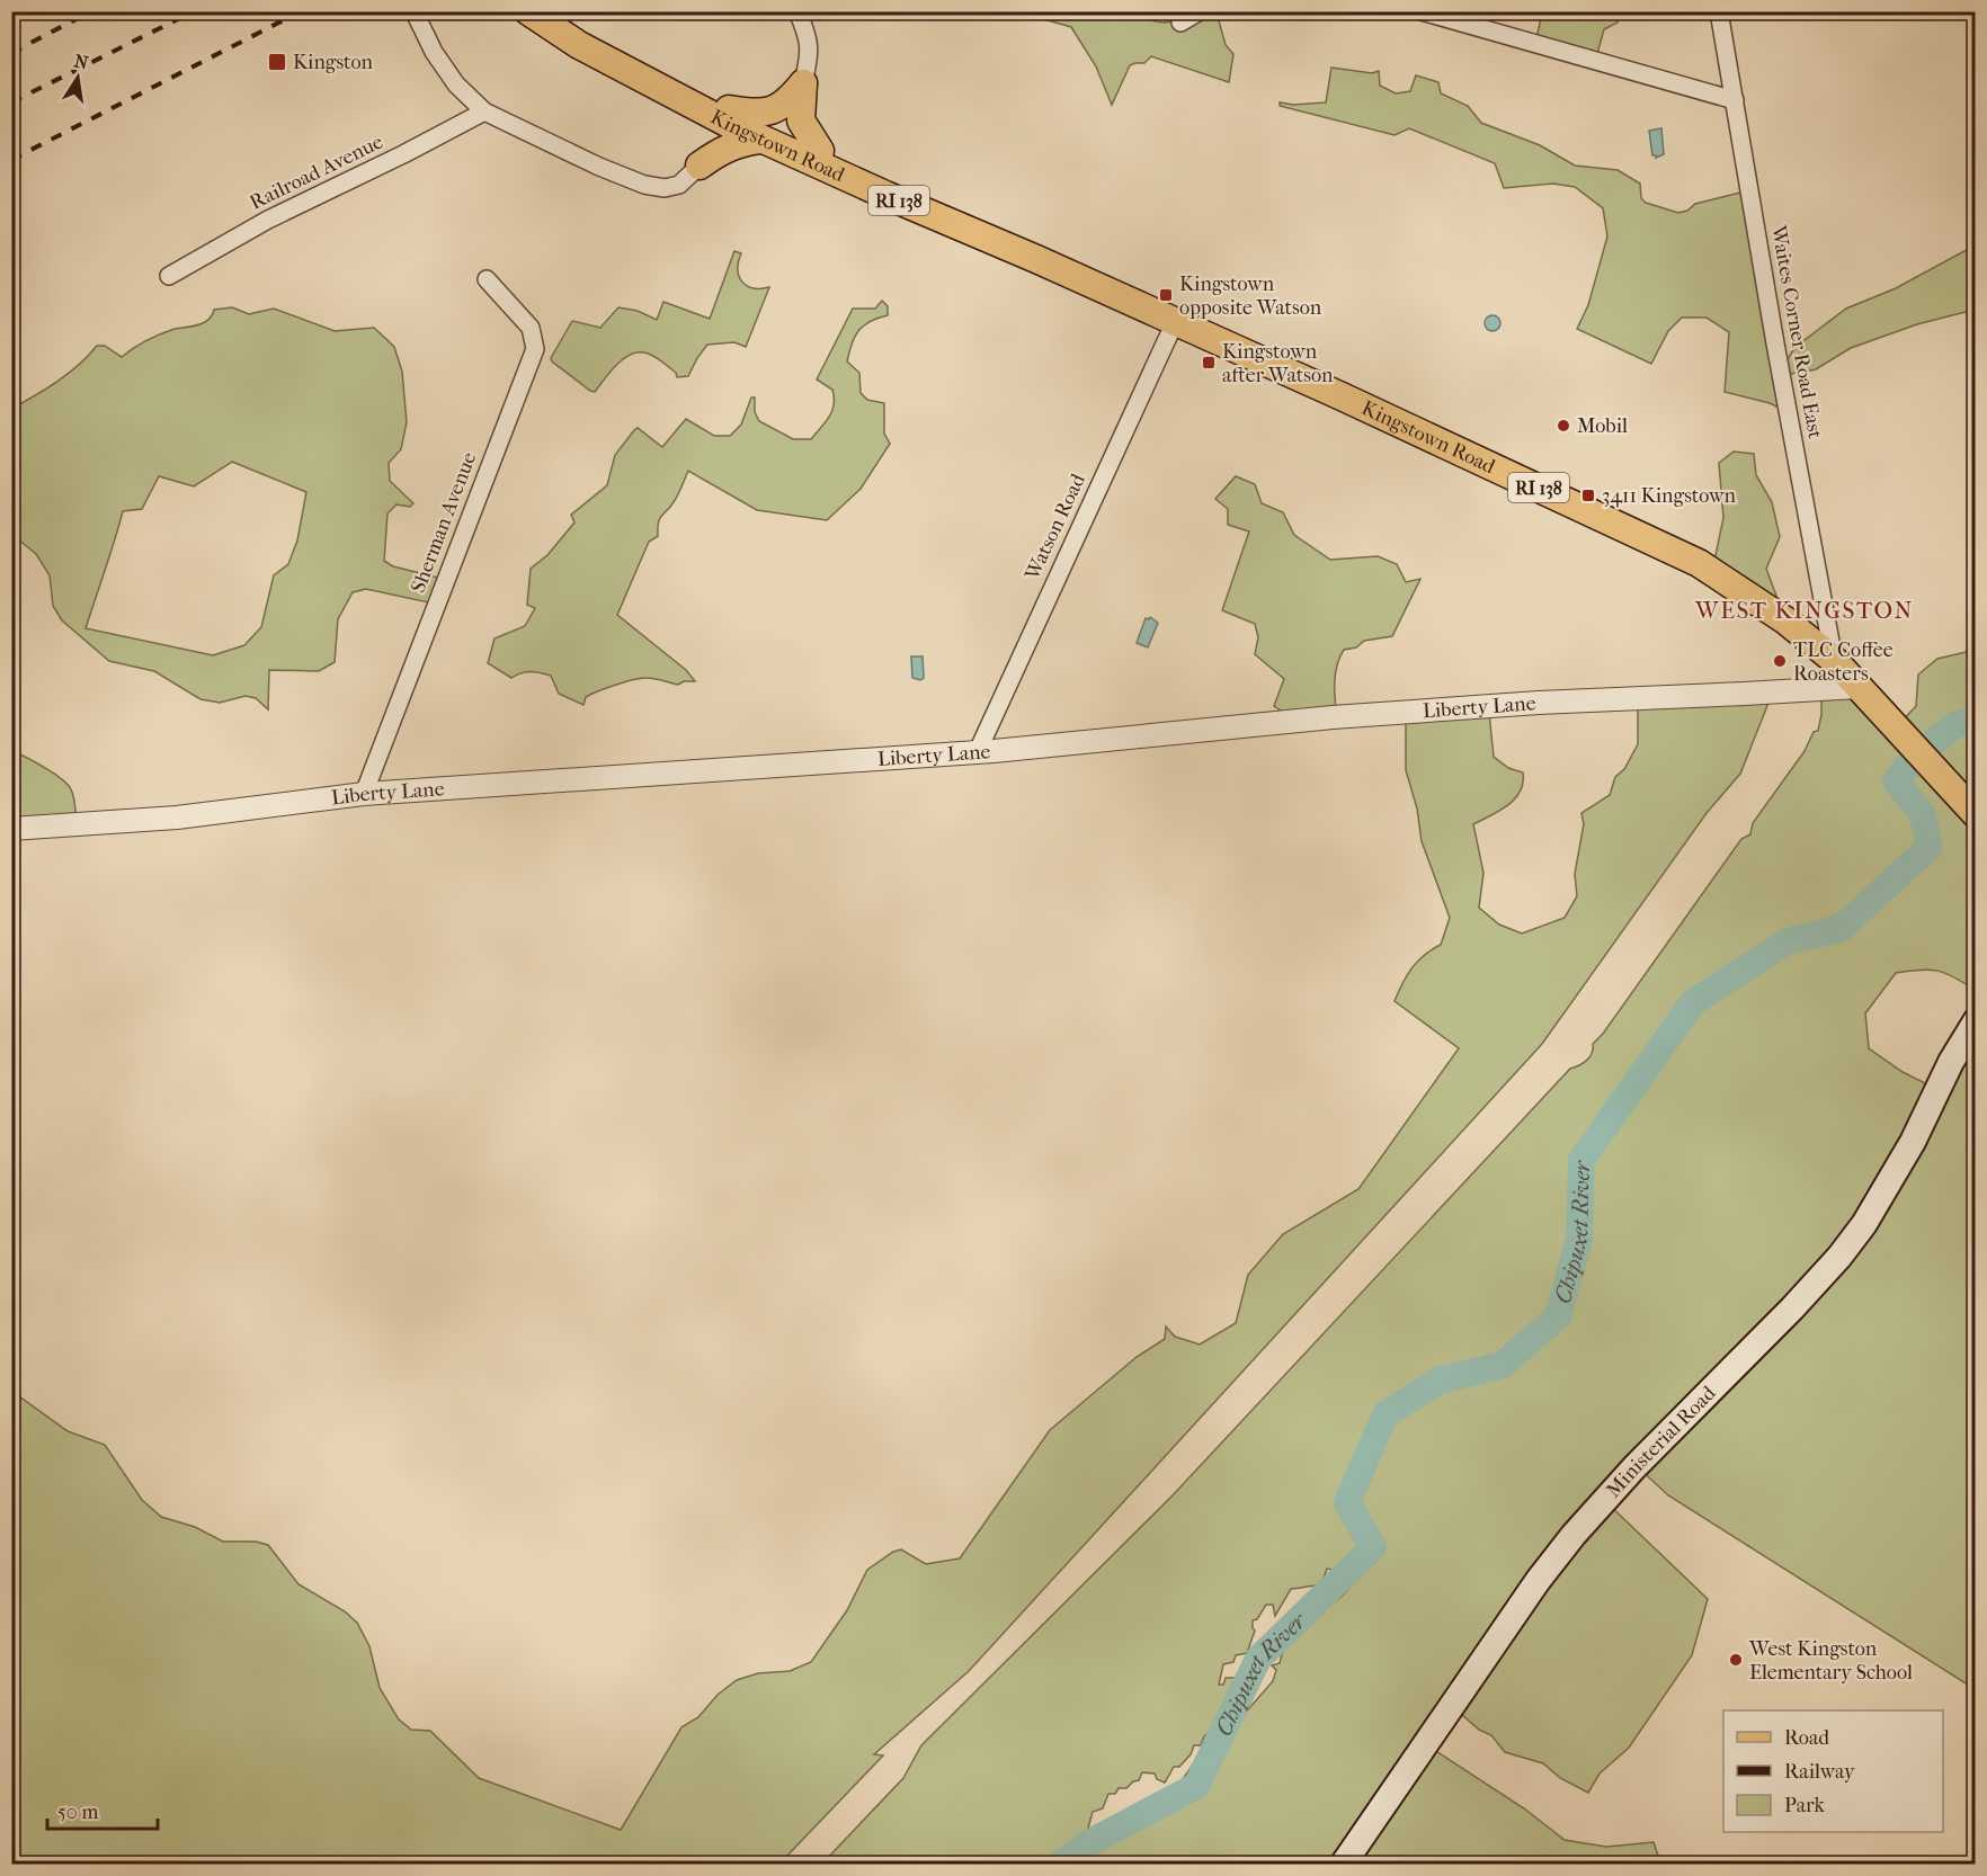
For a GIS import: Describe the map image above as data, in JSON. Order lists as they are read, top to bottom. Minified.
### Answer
{"streets":{"main road":["Kingstown Road","RI 138","Ministerial Road"],"street":["Railroad Avenue","Waites Corner Road East","Sherman Avenue","Watson Road","Liberty Lane"]},"crossings":[["Kingstown Road","Waites Corner Road East"],["Kingstown Road","Watson Road"],["Kingstown Road","Liberty Lane"],["Sherman Avenue","Liberty Lane"],["Watson Road","Liberty Lane"]],"districts":["WEST KINGSTON"],"water":["Chipuxet River"],"places":{"transit":["Kingston","Kingstown opposite Watson","Kingstown after Watson","3411 Kingstown"],"other":["Mobil","TLC Coffee Roasters","West Kingston Elementary School"]},"legend":["Road","Railway","Park"],"scale_bar":"50 m","north":"top"}
